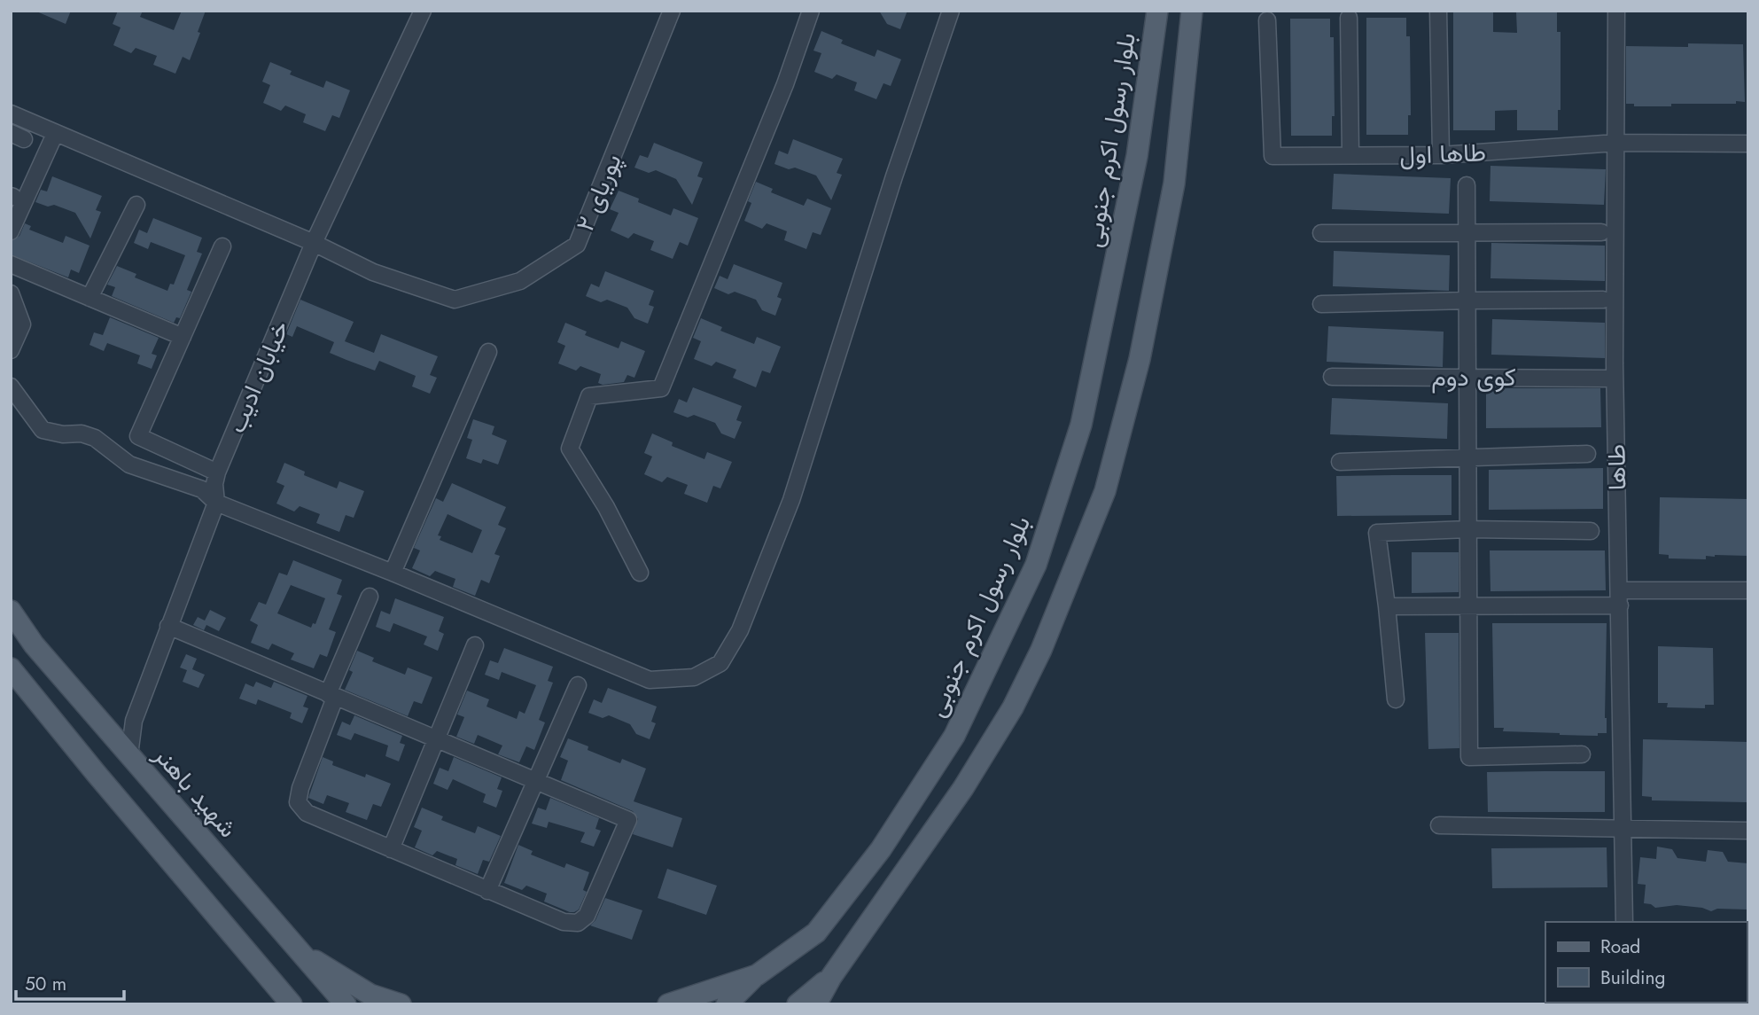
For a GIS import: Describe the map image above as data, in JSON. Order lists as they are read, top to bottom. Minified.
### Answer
{"streets":{"main road":["بلوار رسول اکرم جنوبی","شهید باهنر"],"street":["طاها اول","پوریای ۲","خیابان ادیب","کوی دوم","طاها"]},"crossings":[["طاها اول","طاها"],["پوریای ۲","خیابان ادیب"],["خیابان ادیب","شهید باهنر"],["کوی دوم","طاها"]],"legend":["Road","Building"],"scale_bar":"50 m"}
